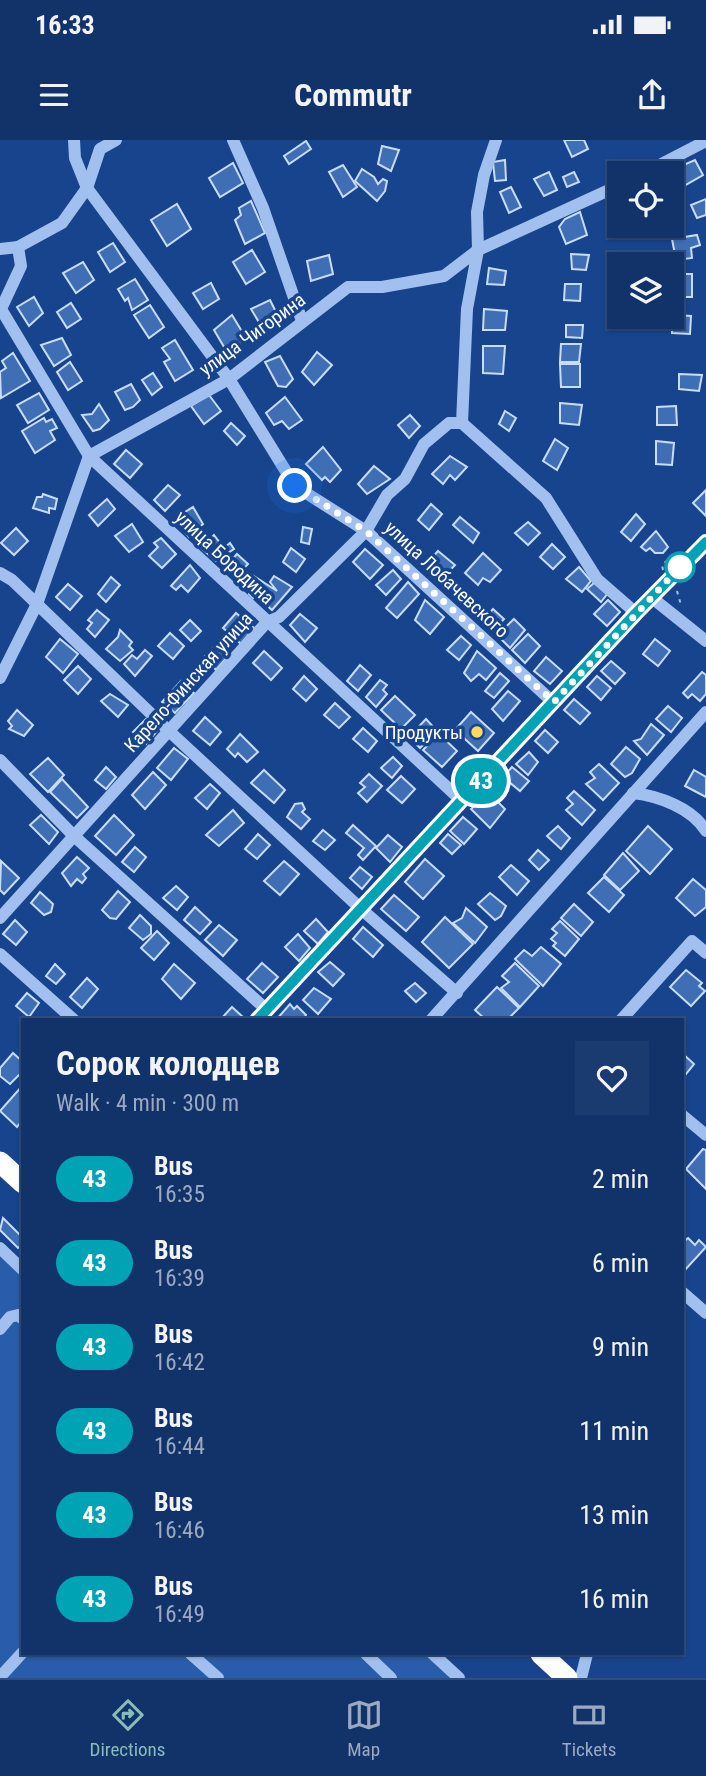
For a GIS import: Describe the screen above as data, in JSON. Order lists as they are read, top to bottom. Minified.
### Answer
{"streets":{"street":["улица Чигорина","улица Бородина","улица Лобачевского","Карело-Финская улица"]},"crossings":[["улица Чигорина","улица Бородина"],["улица Чигорина","улица Лобачевского"],["улица Бородина","Карело-Финская улица"],["улица Лобачевского","Карело-Финская улица"]],"places":["Продукты"],"lines":["bus line 43"],"page":{"status":"16:33","header":"Commutr","on_map":"43","heading":["Сорок колодцев","Walk · 4 min · 300 m"],"list":[{"mark":"43","name":"Bus","note":"16:35","value":"2 min"},{"mark":"43","name":"Bus","note":"16:39","value":"6 min"},{"mark":"43","name":"Bus","note":"16:42","value":"9 min"},{"mark":"43","name":"Bus","note":"16:44","value":"11 min"},{"mark":"43","name":"Bus","note":"16:46","value":"13 min"},{"mark":"43","name":"Bus","note":"16:49","value":"16 min"}],"tabs":["Directions","Map","Tickets"]}}
